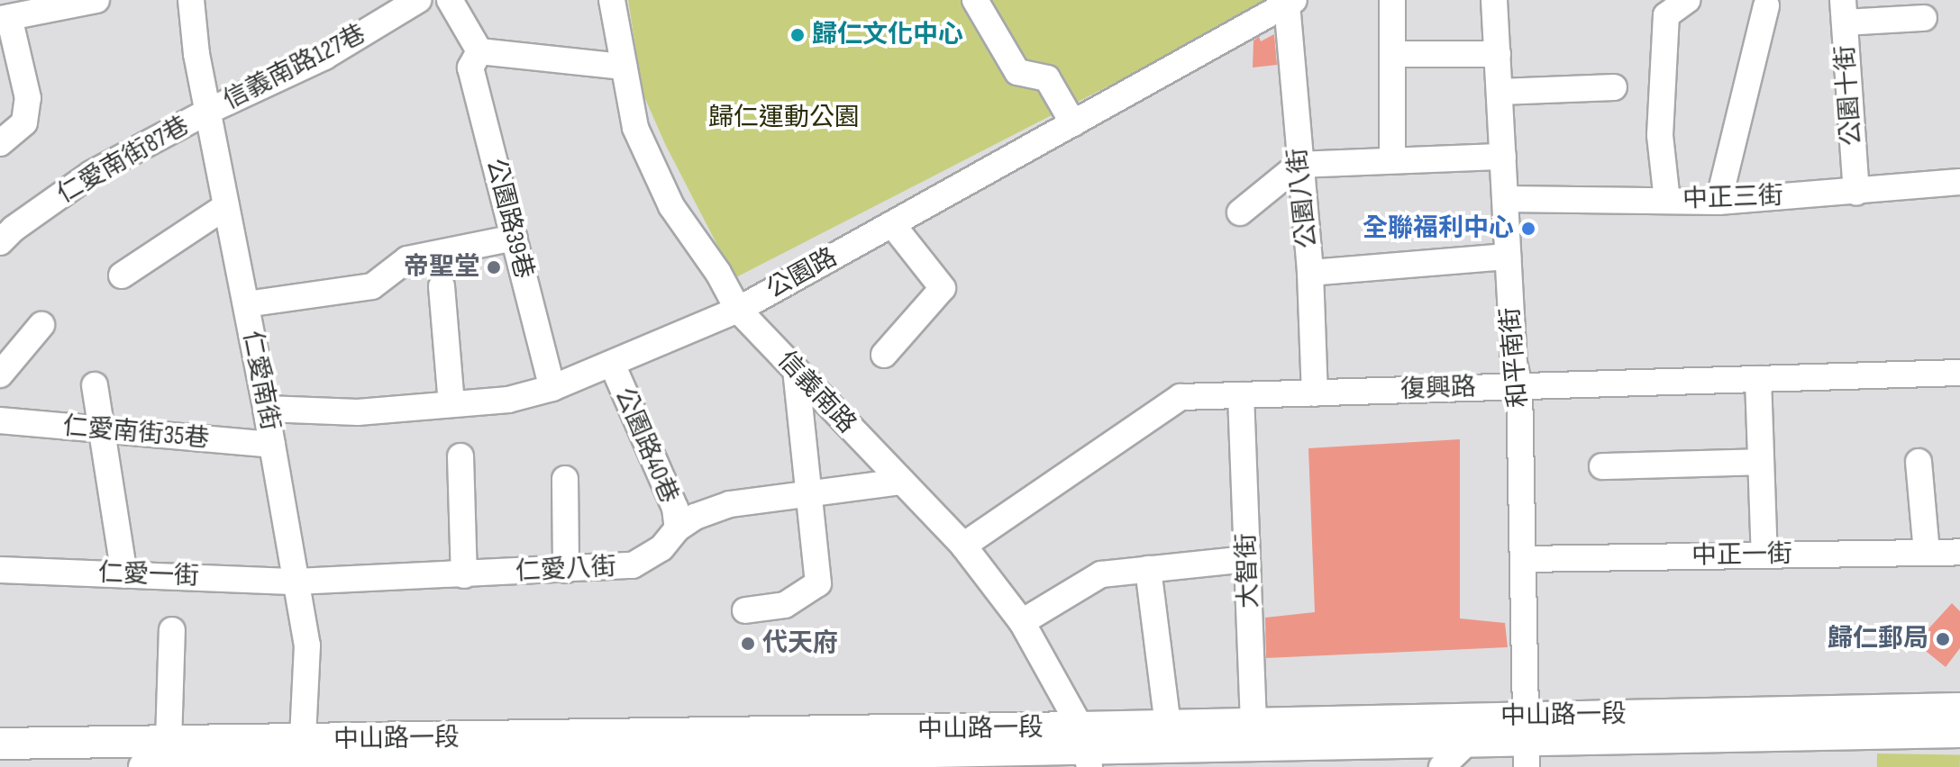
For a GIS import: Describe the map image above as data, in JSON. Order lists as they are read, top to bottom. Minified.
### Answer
{"streets":{"main road":["中山路一段"],"street":["信義南路127巷","公園十街","仁愛南街87巷","公園八街","中正三街","公園路39巷","公園路","和平南街","仁愛南街","復興路","信義南路","仁愛南街35巷","公園路40巷","中正一街","仁愛八街","大智街","仁愛一街"]},"crossings":[["信義南路127巷","仁愛南街87巷"],["信義南路127巷","仁愛南街"],["公園十街","中正三街"],["仁愛南街87巷","仁愛南街"],["公園八街","公園路"],["公園八街","復興路"],["中正三街","和平南街"],["公園路39巷","公園路"],["公園路","仁愛南街"],["公園路","信義南路"],["公園路","公園路40巷"],["和平南街","復興路"],["和平南街","中正一街"],["和平南街","中山路一段"],["仁愛南街","仁愛南街35巷"],["仁愛南街","仁愛八街"],["仁愛南街","仁愛一街"],["仁愛南街","中山路一段"],["復興路","信義南路"],["復興路","大智街"],["信義南路","仁愛八街"],["信義南路","中山路一段"],["公園路40巷","仁愛八街"],["仁愛八街","仁愛一街"],["大智街","中山路一段"]],"parks":["歸仁運動公園"],"places":["歸仁文化中心","全聯福利中心","帝聖堂","歸仁郵局","代天府"]}
